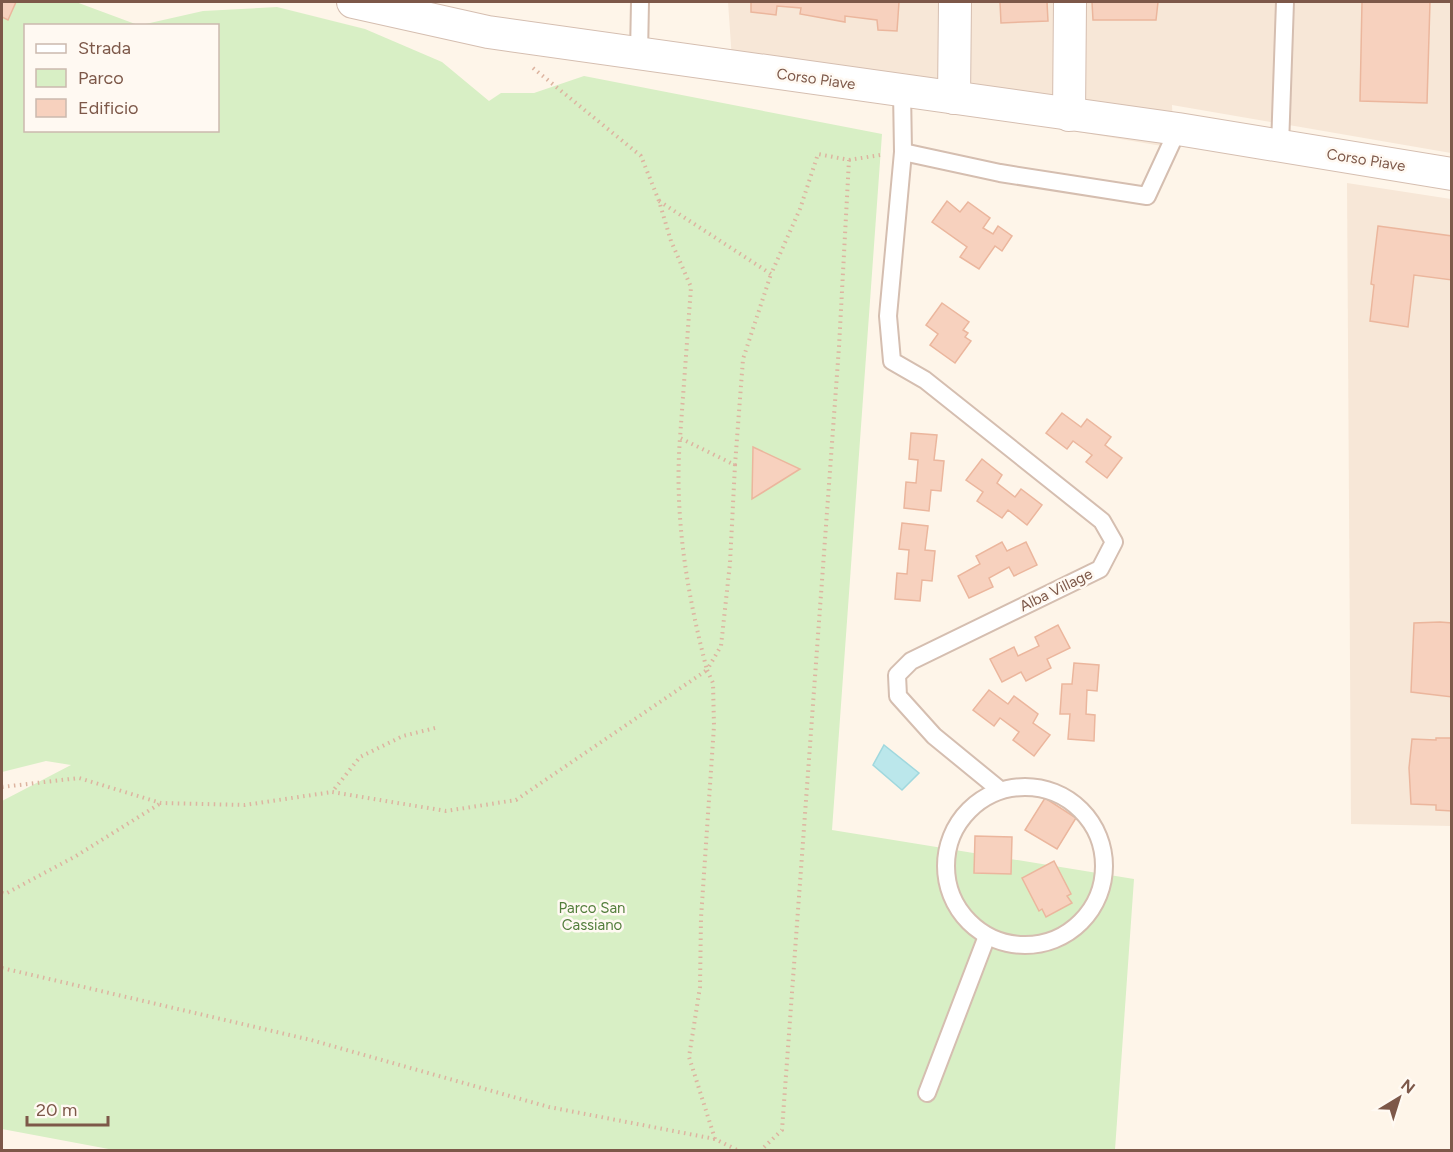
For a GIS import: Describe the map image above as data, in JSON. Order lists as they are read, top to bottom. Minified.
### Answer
{"streets":{"street":["Corso Piave"],"lane":["Alba Village"]},"parks":["Parco San Cassiano"],"legend":["Strada","Parco","Edificio"],"scale_bar":"20 m","north":"top right"}
